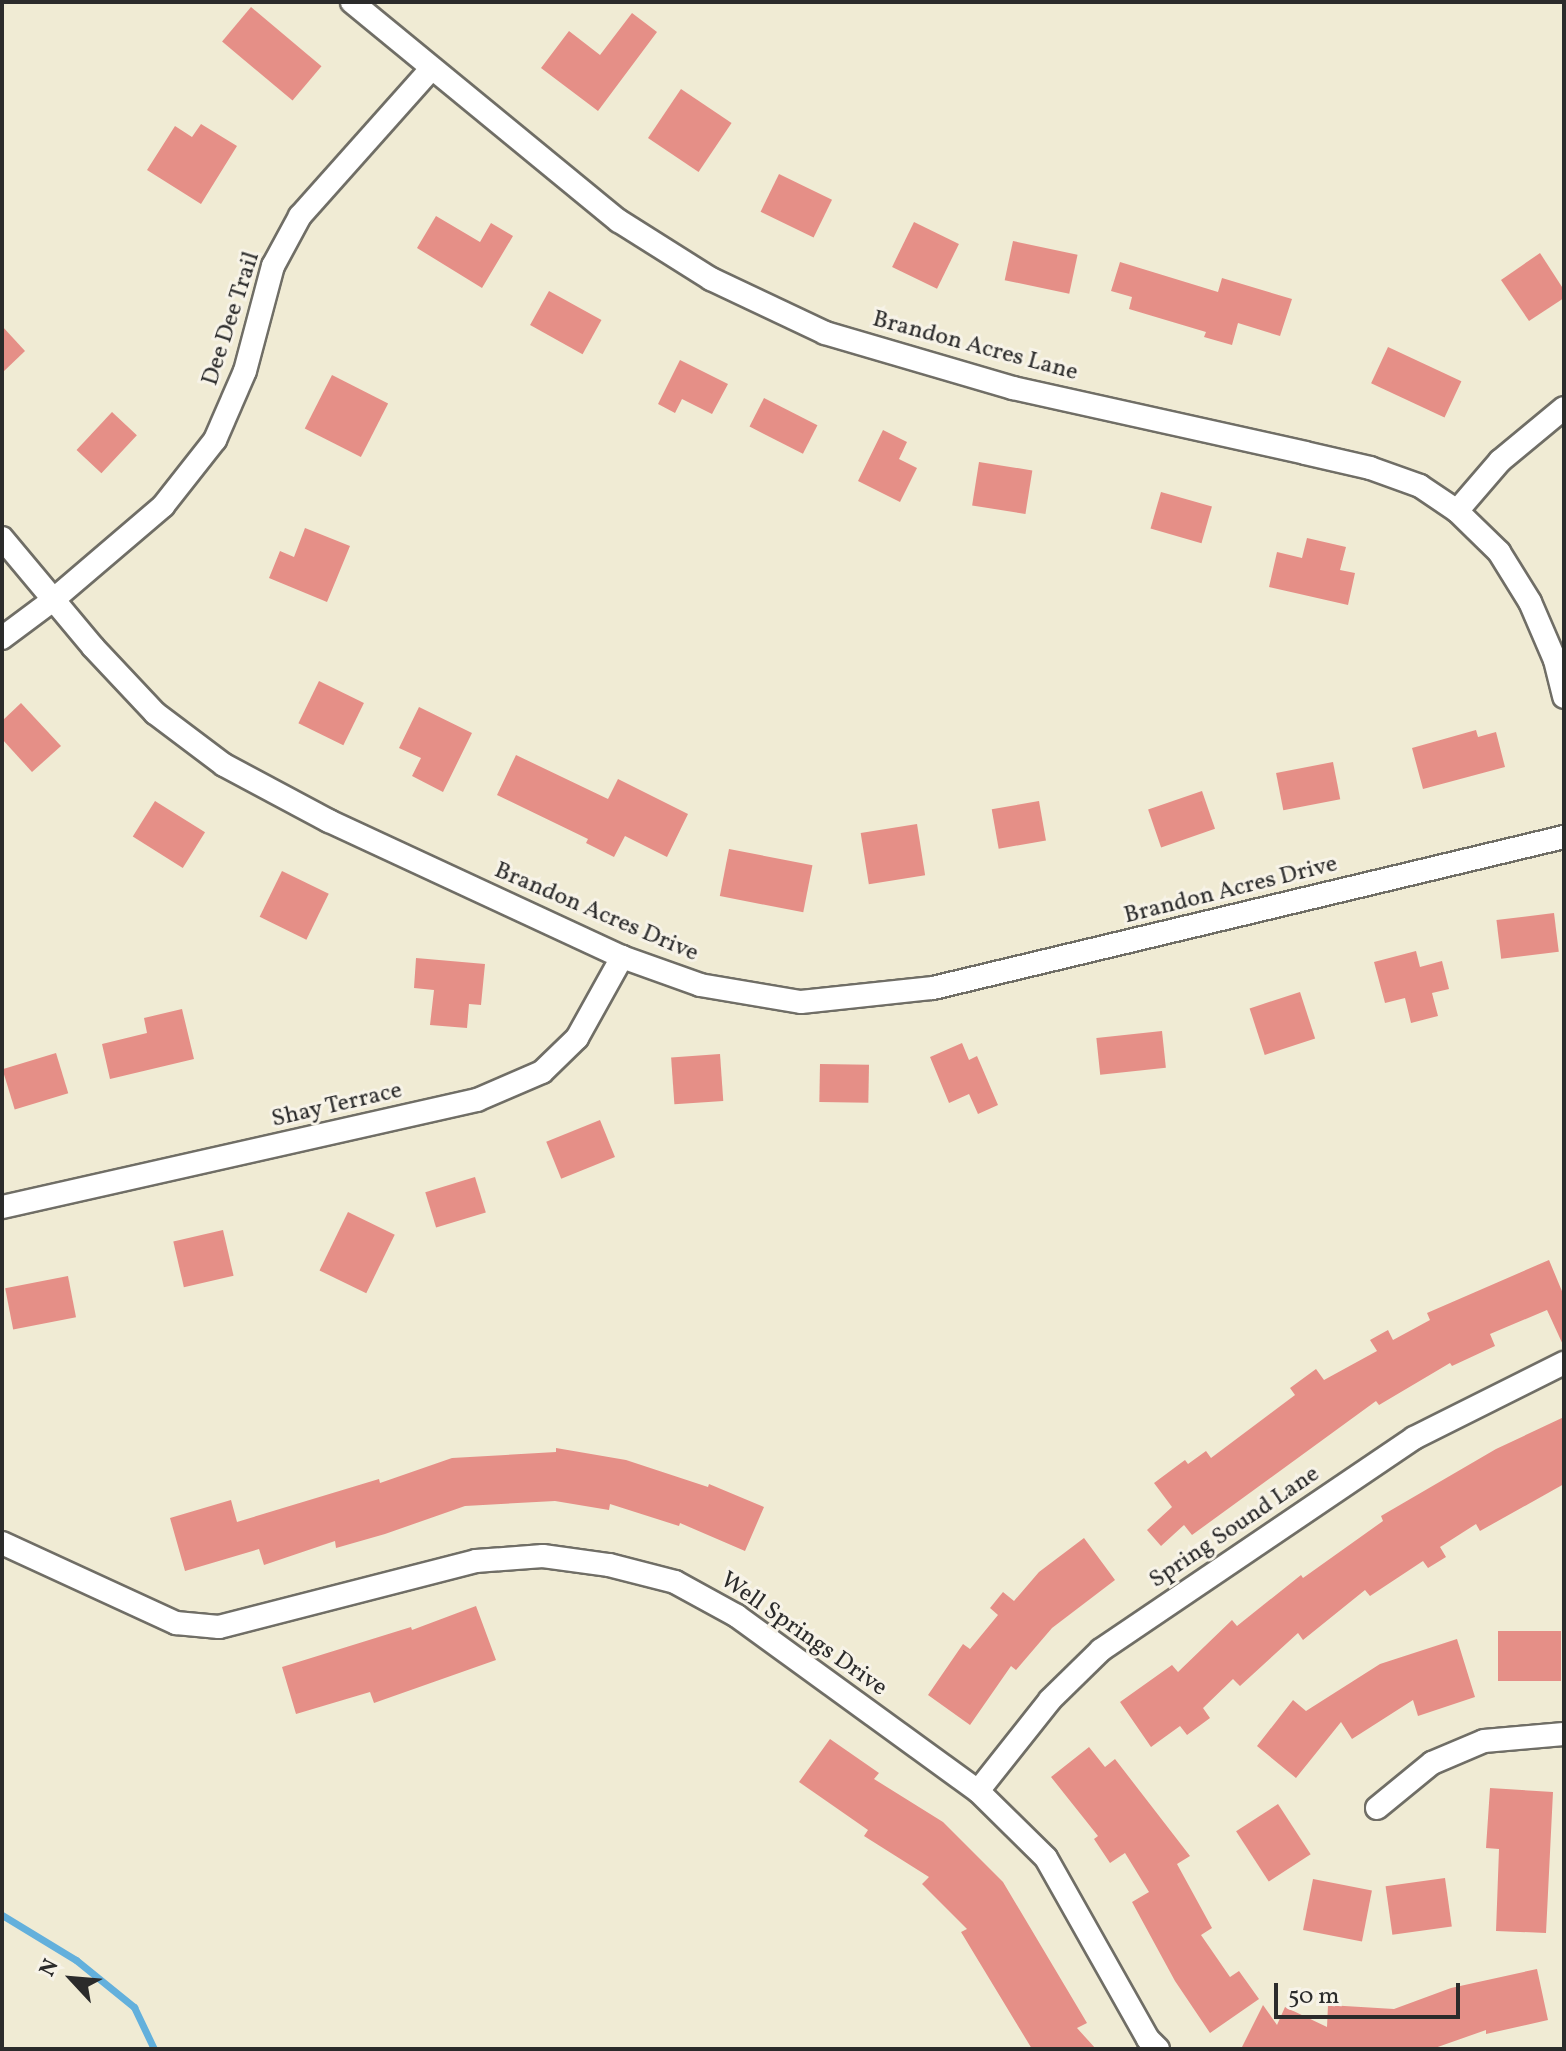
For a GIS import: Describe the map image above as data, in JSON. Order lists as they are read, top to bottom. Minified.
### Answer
{"streets":{"street":["Dee Dee Trail","Brandon Acres Lane","Brandon Acres Drive","Shay Terrace","Spring Sound Lane","Well Springs Drive"]},"crossings":[["Dee Dee Trail","Brandon Acres Lane"],["Dee Dee Trail","Brandon Acres Drive"],["Brandon Acres Drive","Shay Terrace"],["Spring Sound Lane","Well Springs Drive"]],"scale_bar":"50 m","north":"top left"}
